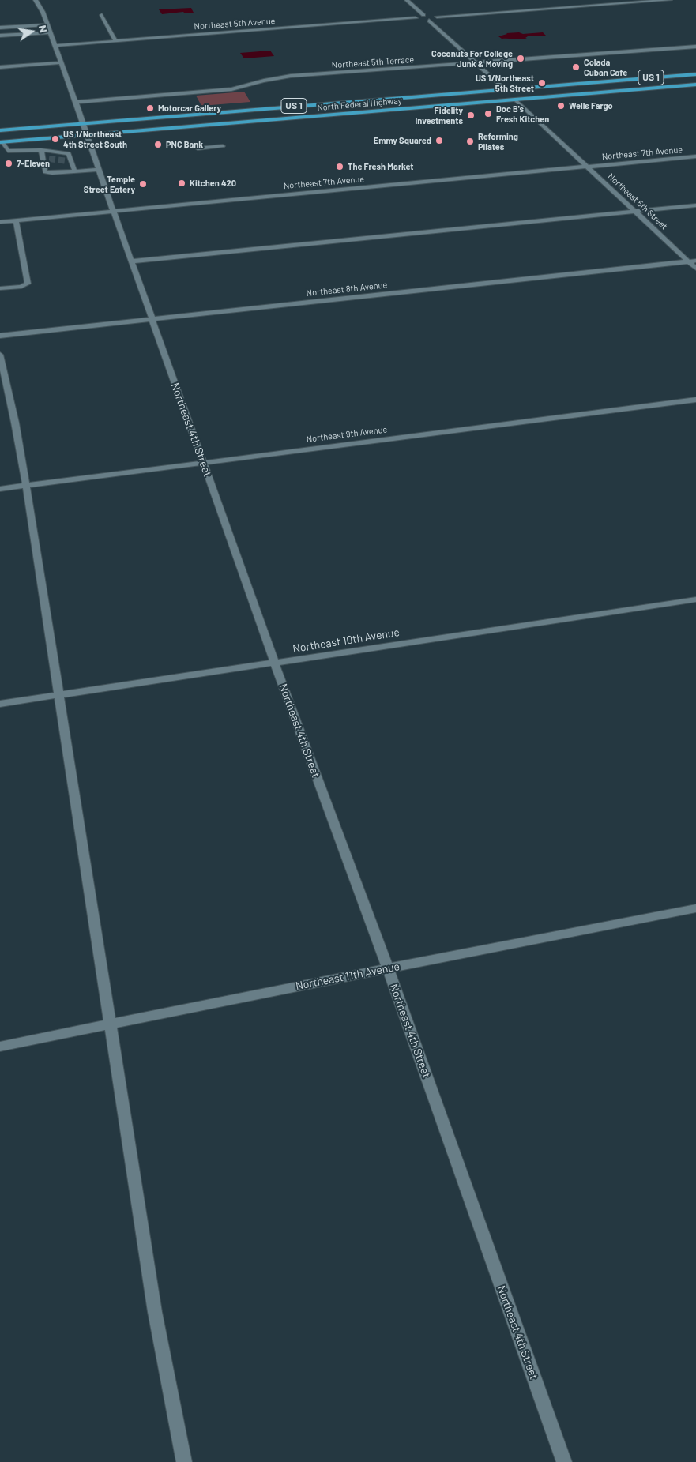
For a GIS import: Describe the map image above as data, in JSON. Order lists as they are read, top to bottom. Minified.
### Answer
{"streets":{"main road":["US 1","North Federal Highway"],"street":["Northeast 5th Avenue","Northeast 5th Terrace","Northeast 7th Avenue","Northeast 5th Street","Northeast 8th Avenue","Northeast 4th Street","Northeast 9th Avenue","Northeast 10th Avenue","Northeast 11th Avenue"]},"crossings":[["Northeast 5th Avenue","Northeast 4th Street"],["Northeast 5th Terrace","Northeast 4th Street"],["North Federal Highway","Northeast 5th Street"],["North Federal Highway","Northeast 4th Street"],["Northeast 7th Avenue","Northeast 5th Street"],["Northeast 7th Avenue","Northeast 4th Street"],["Northeast 5th Street","Northeast 8th Avenue"],["Northeast 8th Avenue","Northeast 4th Street"],["Northeast 4th Street","Northeast 9th Avenue"],["Northeast 4th Street","Northeast 10th Avenue"],["Northeast 4th Street","Northeast 11th Avenue"]],"places":["Coconuts For College Junk & Moving","Colada Cuban Cafe","US 1/Northeast 5th Street","Wells Fargo","Motorcar Gallery","Doc B's Fresh Kitchen","Fidelity Investments","US 1/Northeast 4th Street South","Emmy Squared","Reforming Pilates","PNC Bank","7-Eleven","The Fresh Market","Kitchen 420","Temple Street Eatery"],"north":"right"}
